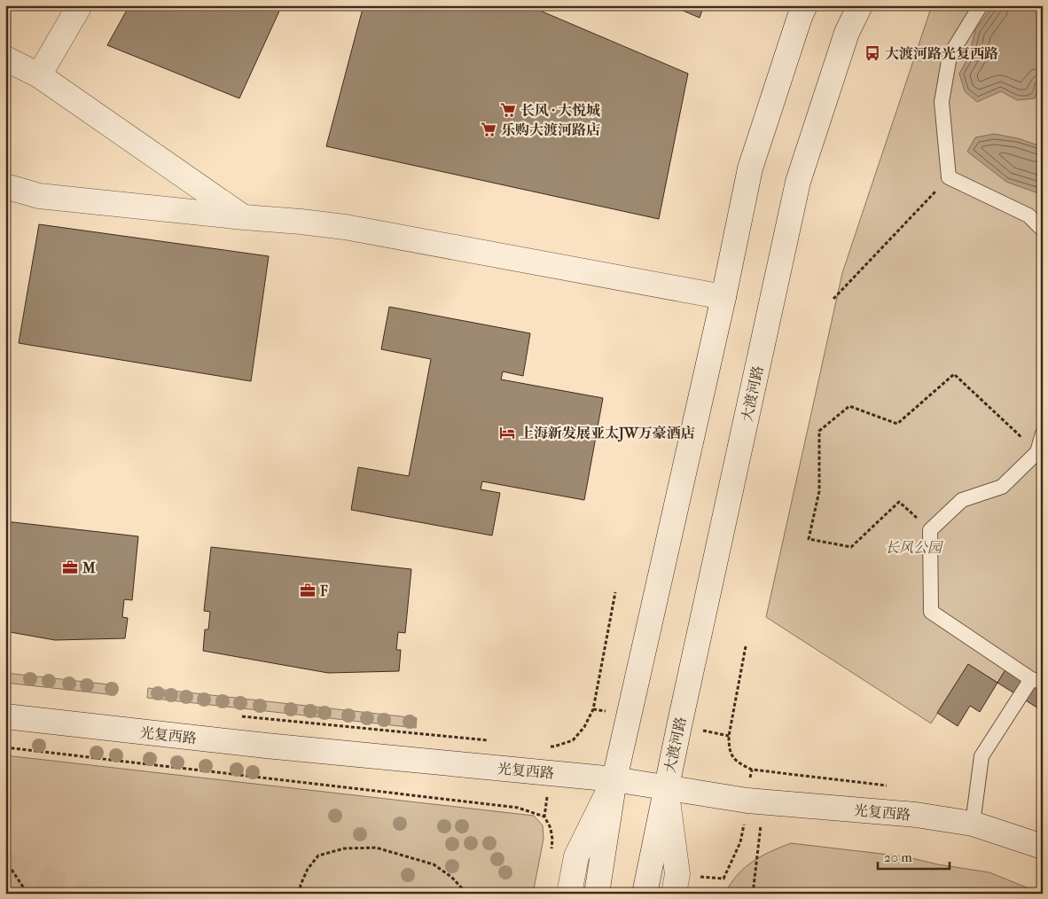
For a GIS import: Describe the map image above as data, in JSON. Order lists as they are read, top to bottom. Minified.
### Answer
{"streets":{"street":["大渡河路","光复西路"]},"crossings":[["大渡河路","光复西路"]],"parks":["长风公园"],"places":{"bus stop":["大渡河路光复西路"],"supermarket":["长风 · 大悦城","乐购大渡河路店"],"hotel":["上海新发展亚太JW万豪酒店"],"office":["M","F"]},"scale_bar":"20 m"}
